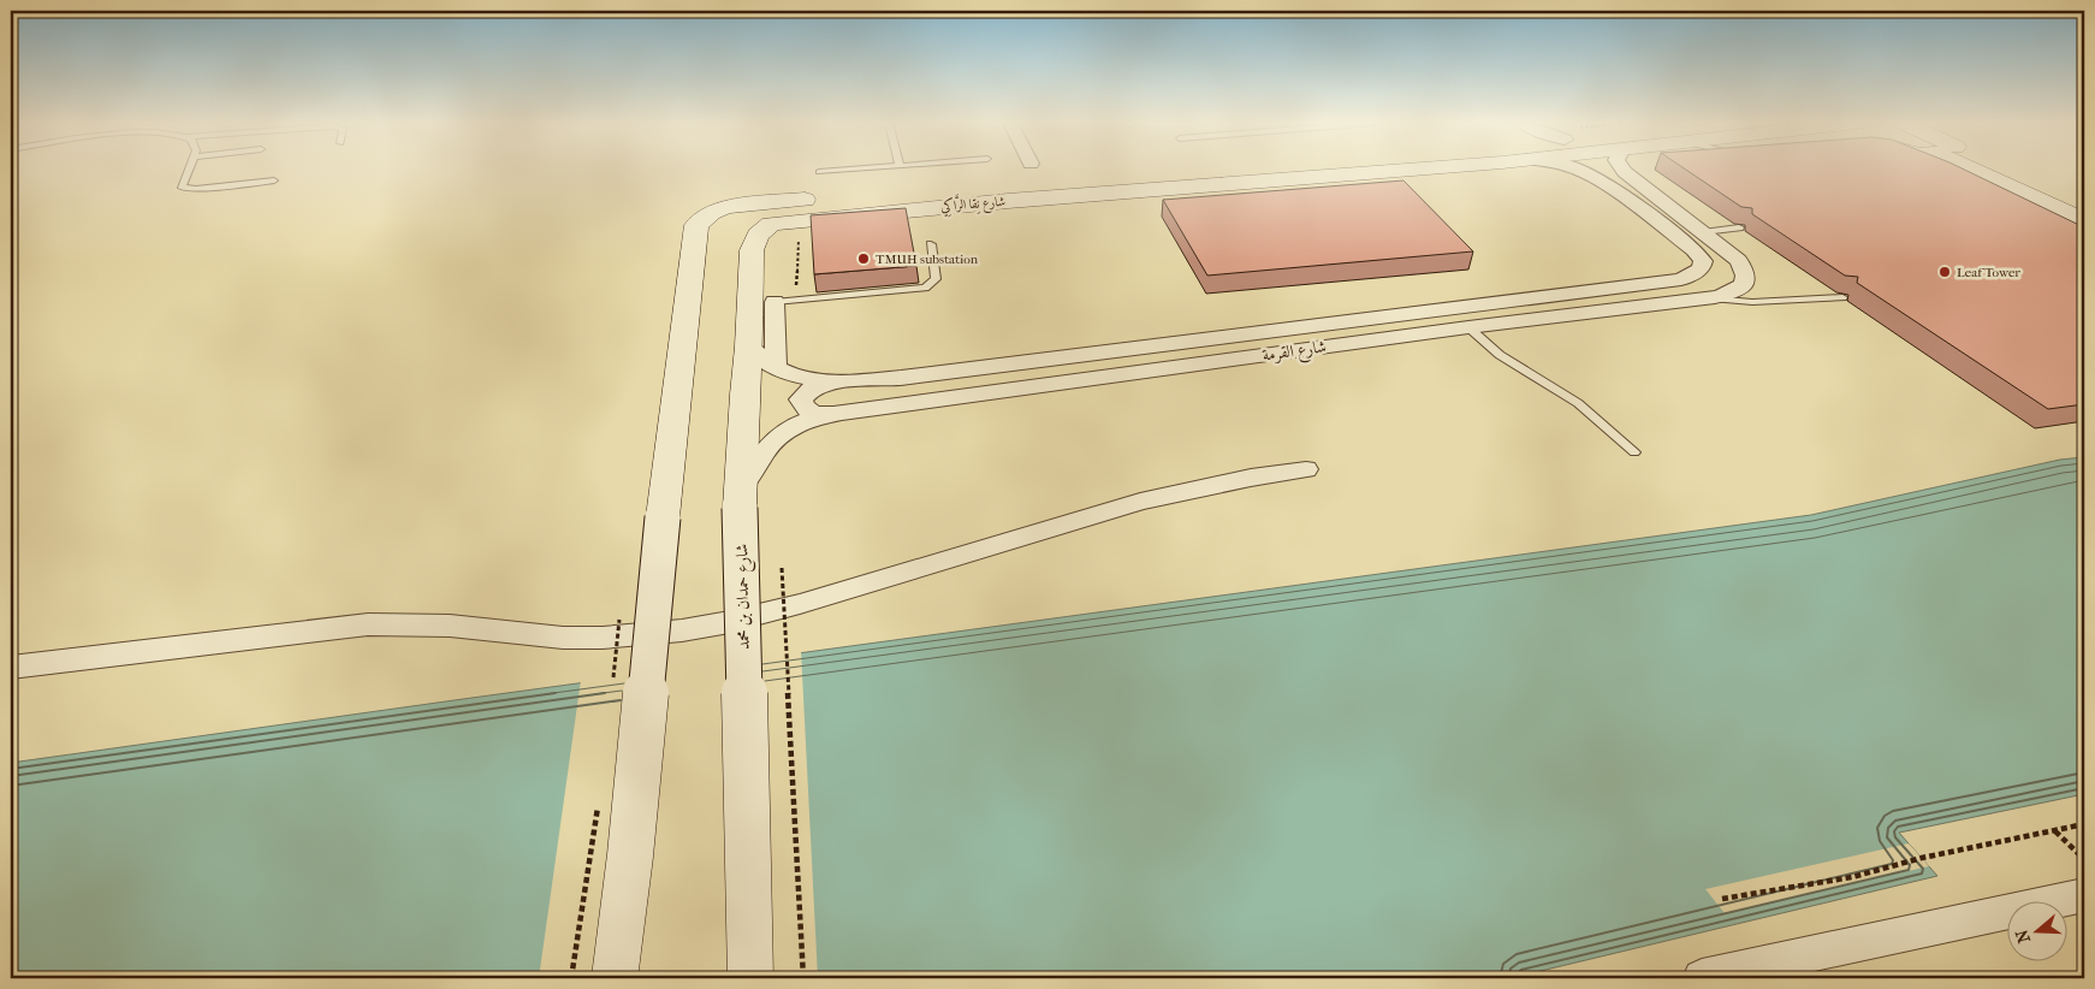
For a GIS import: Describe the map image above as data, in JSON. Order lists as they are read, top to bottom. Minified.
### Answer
{"streets":{"street":["شارع نِقا الرَّاكِي","شارع القرمة","شارع حمدان بن محمد"]},"crossings":[["شارع نِقا الرَّاكِي","شارع حمدان بن محمد"],["شارع القرمة","شارع حمدان بن محمد"]],"places":["TMUH substation","Leaf Tower"],"north":"left"}
